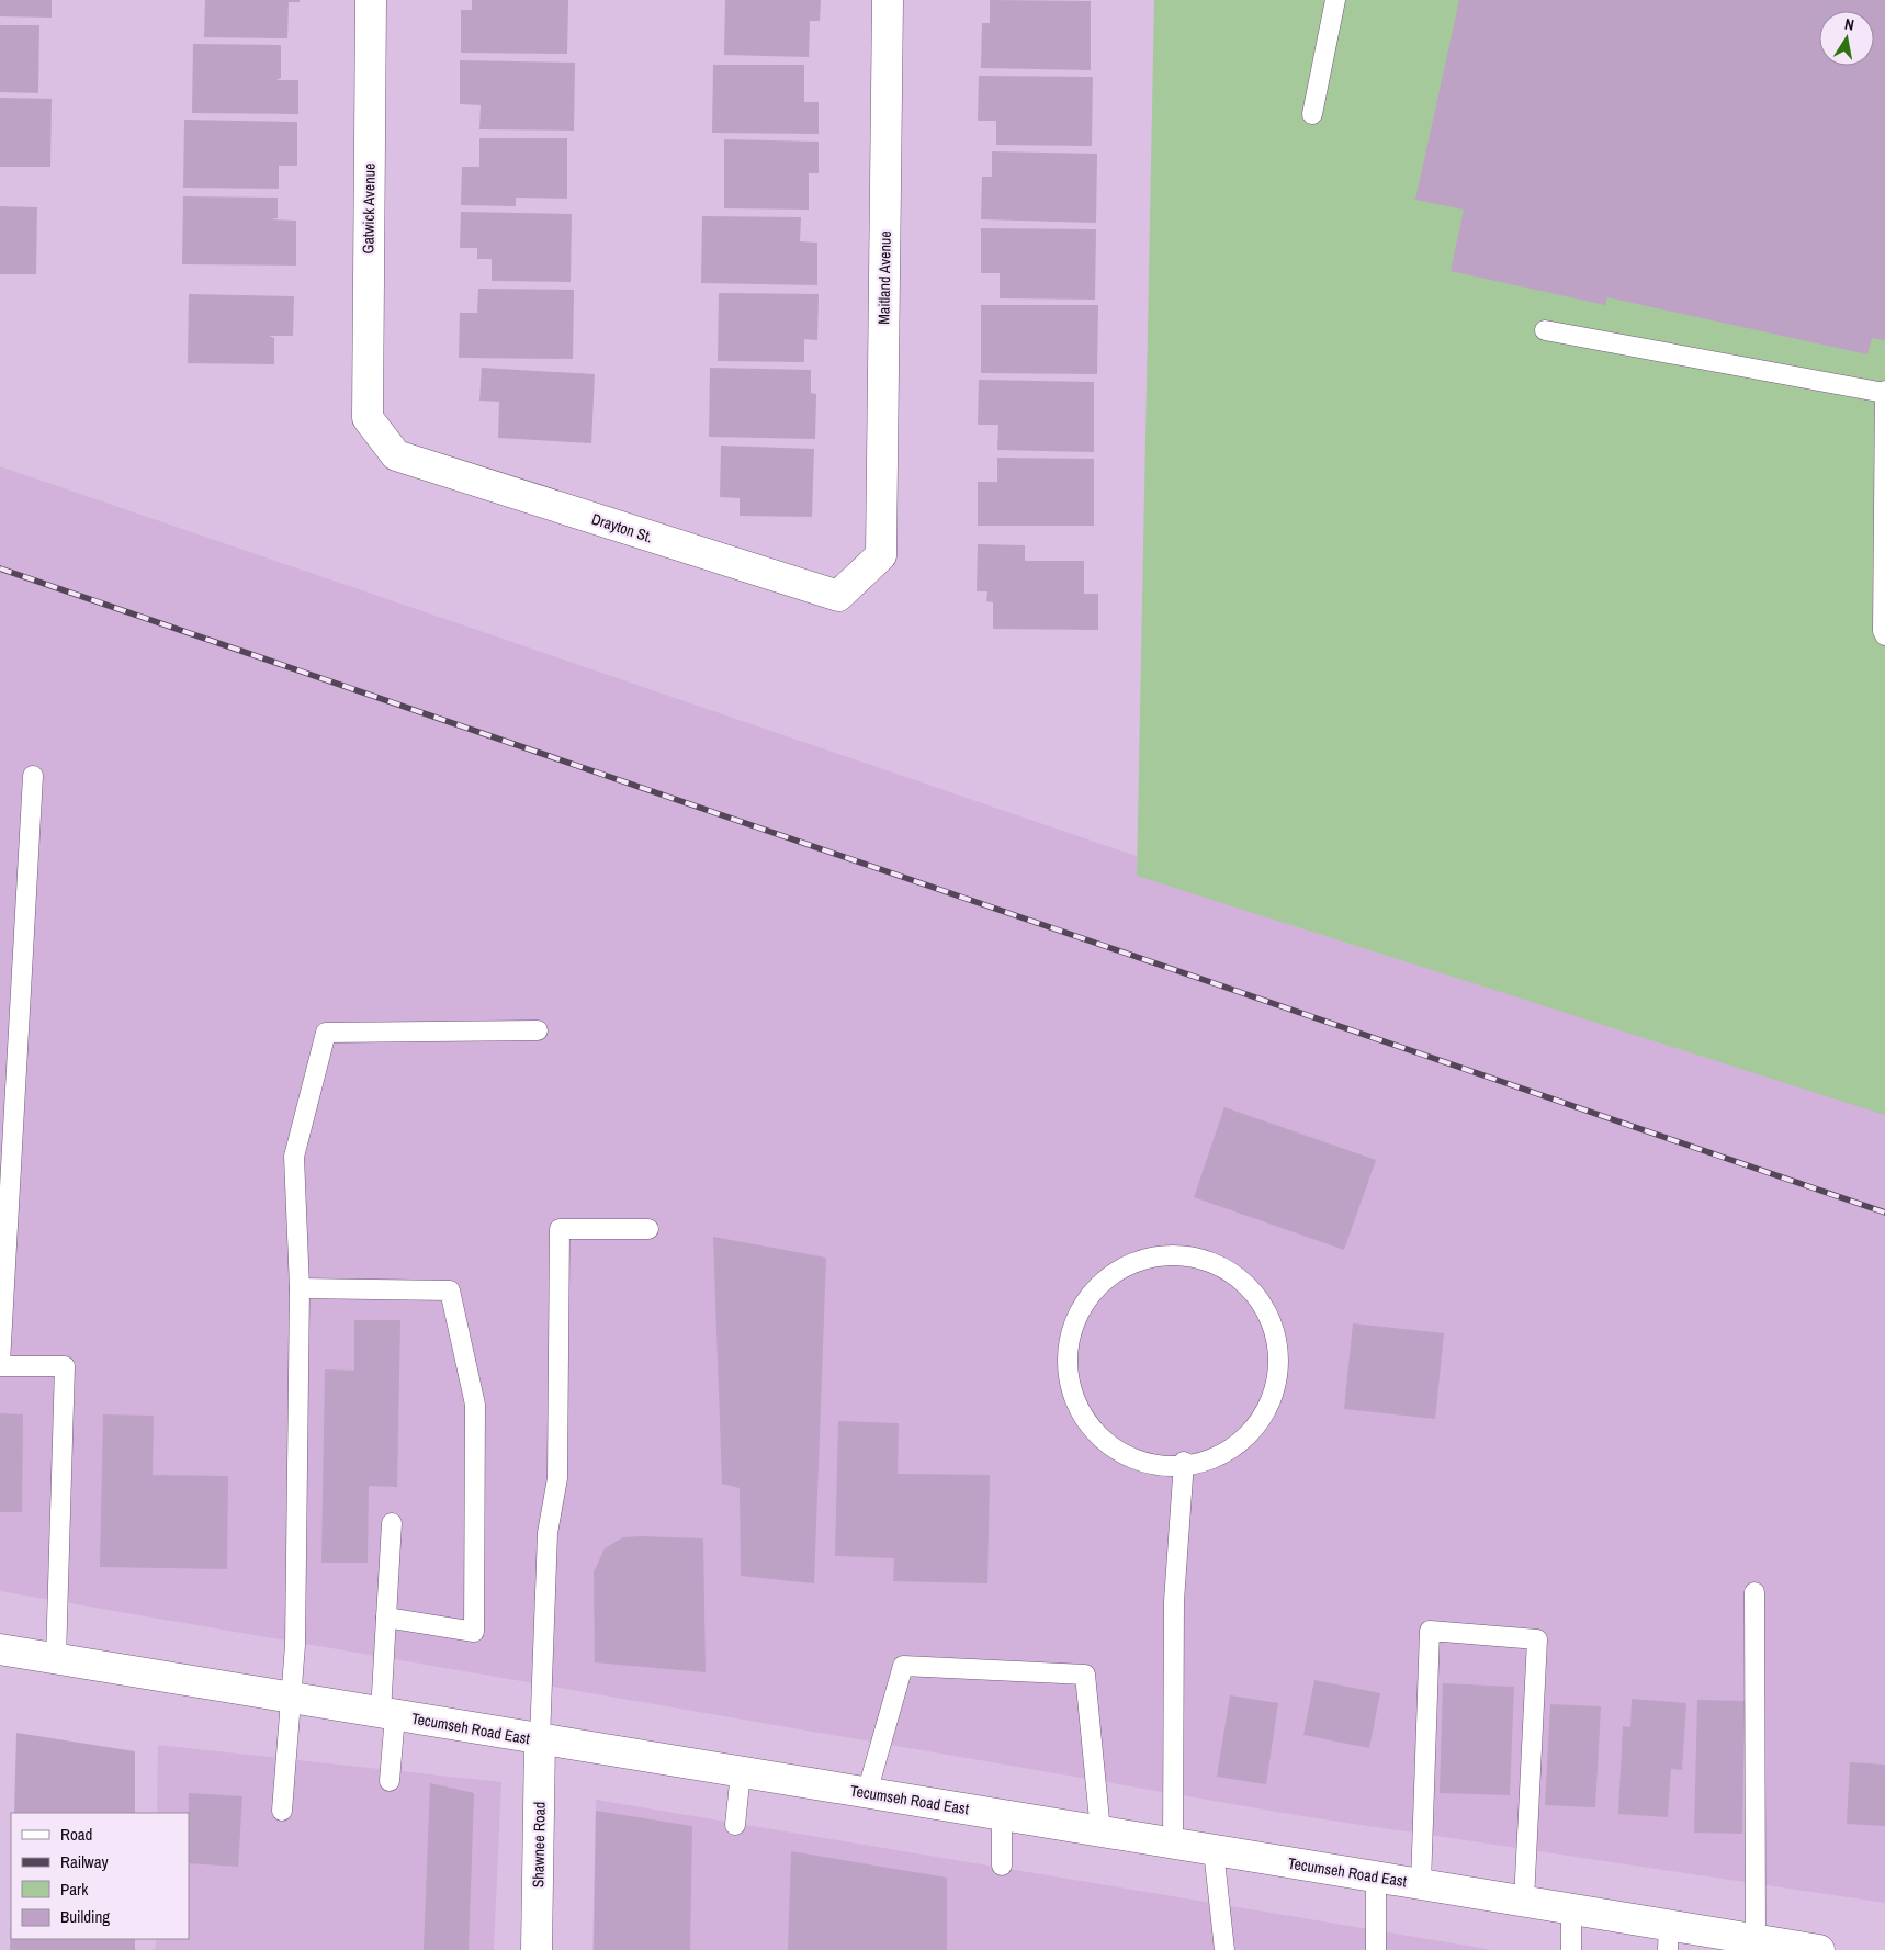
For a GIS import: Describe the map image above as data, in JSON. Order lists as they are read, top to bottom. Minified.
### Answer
{"streets":{"main road":["Gatwick Avenue","Maitland Avenue","Drayton St.","Tecumseh Road East","Shawnee Road"]},"crossings":[["Gatwick Avenue","Drayton St."],["Maitland Avenue","Drayton St."],["Tecumseh Road East","Shawnee Road"]],"legend":["Road","Railway","Park","Building"],"north":"top"}
